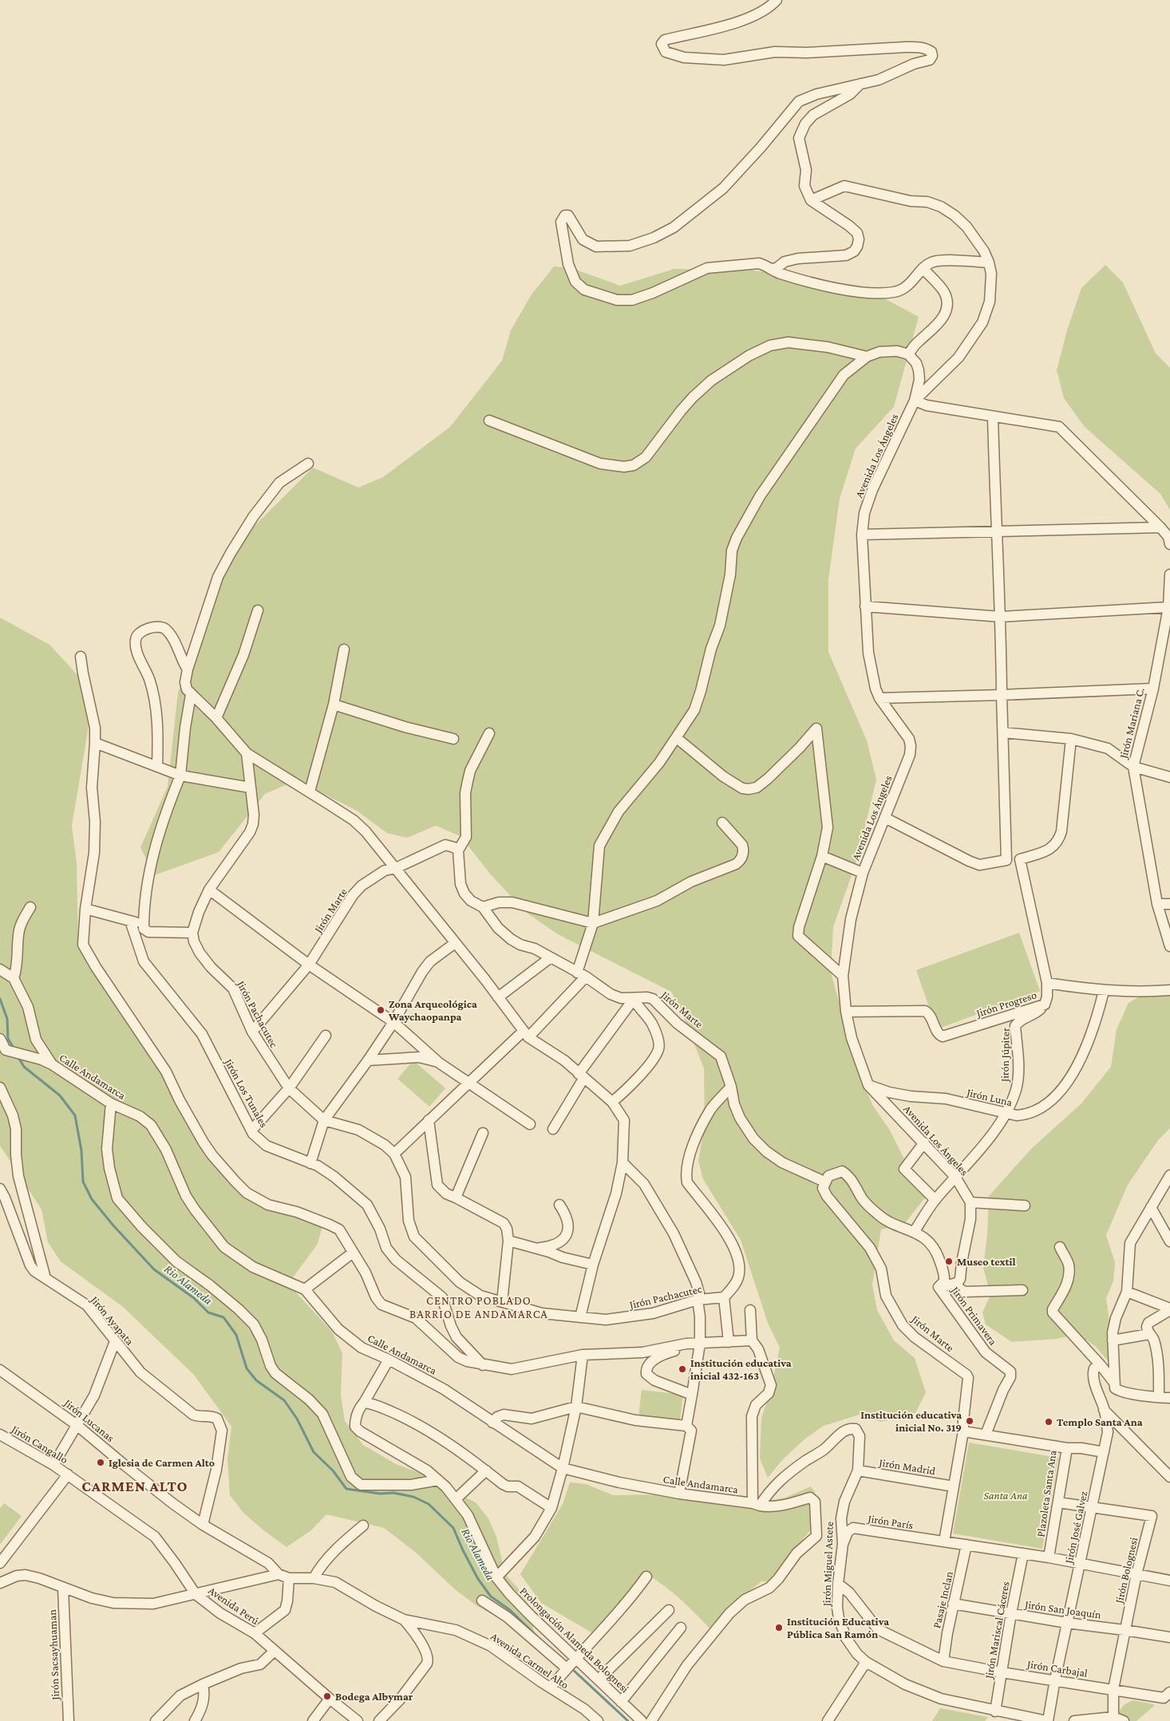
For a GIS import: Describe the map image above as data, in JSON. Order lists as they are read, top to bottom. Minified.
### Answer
{"streets":{"street":["Avenida Los Ángeles","Jirón Mariana C.","Jirón Marte","Jirón Progreso","Jirón Pachacutec","Jirón Júpiter","Calle Andamarca","Jirón Los Tunales","Jirón Luna","Jirón Primavera","Jirón Ayapata","Jirón Lucanas","Jirón Cangallo","Jirón Madrid","Plazoleta Santa Ana","Jirón París","Jirón José Galvez","Jirón Miguel Astete","Jirón Bolognesi","Pasaje Inclan","Avenida Perú","Jirón San Joaquín","Jirón Mariscal Cáceres","Prolongación Alameda Bolognesi","Jirón Sacsayhuaman","Avenida Carmel Alto","Jirón Carbajal"]},"crossings":[["Avenida Los Ángeles","Jirón Progreso"],["Avenida Los Ángeles","Jirón Júpiter"],["Avenida Los Ángeles","Jirón Luna"],["Jirón Marte","Jirón Pachacutec"],["Jirón Marte","Jirón Primavera"],["Jirón Marte","Plazoleta Santa Ana"],["Jirón Progreso","Jirón Júpiter"],["Jirón Progreso","Jirón Luna"],["Jirón Júpiter","Jirón Luna"],["Jirón Júpiter","Jirón Primavera"],["Calle Andamarca","Jirón Miguel Astete"],["Jirón Primavera","Plazoleta Santa Ana"],["Jirón Ayapata","Jirón Lucanas"],["Jirón Lucanas","Avenida Carmel Alto"],["Jirón Cangallo","Avenida Perú"],["Jirón Madrid","Jirón Miguel Astete"],["Plazoleta Santa Ana","Jirón Bolognesi"],["Jirón París","Jirón Miguel Astete"],["Jirón José Galvez","Jirón Miguel Astete"],["Jirón José Galvez","Jirón Bolognesi"],["Jirón José Galvez","Jirón San Joaquín"],["Jirón José Galvez","Jirón Carbajal"],["Jirón Miguel Astete","Jirón Mariscal Cáceres"],["Jirón Miguel Astete","Jirón Carbajal"],["Jirón Bolognesi","Jirón San Joaquín"],["Jirón Bolognesi","Jirón Carbajal"],["Pasaje Inclan","Jirón San Joaquín"],["Pasaje Inclan","Jirón Carbajal"],["Jirón San Joaquín","Jirón Mariscal Cáceres"],["Jirón Mariscal Cáceres","Jirón Carbajal"]],"districts":["CENTRO POBLADO BARRIO DE ANDAMARCA","CARMEN ALTO"],"water":["Rio Alameda"],"parks":["Santa Ana"],"places":["Zona Arqueológica Waychaopanpa","Museo textil","Institución educativa inicial 432-163","Institución educativa inicial No. 319","Templo Santa Ana","Iglesia de Carmen Alto","Institución Educativa Pública San Ramón","Bodega Albymar"]}
